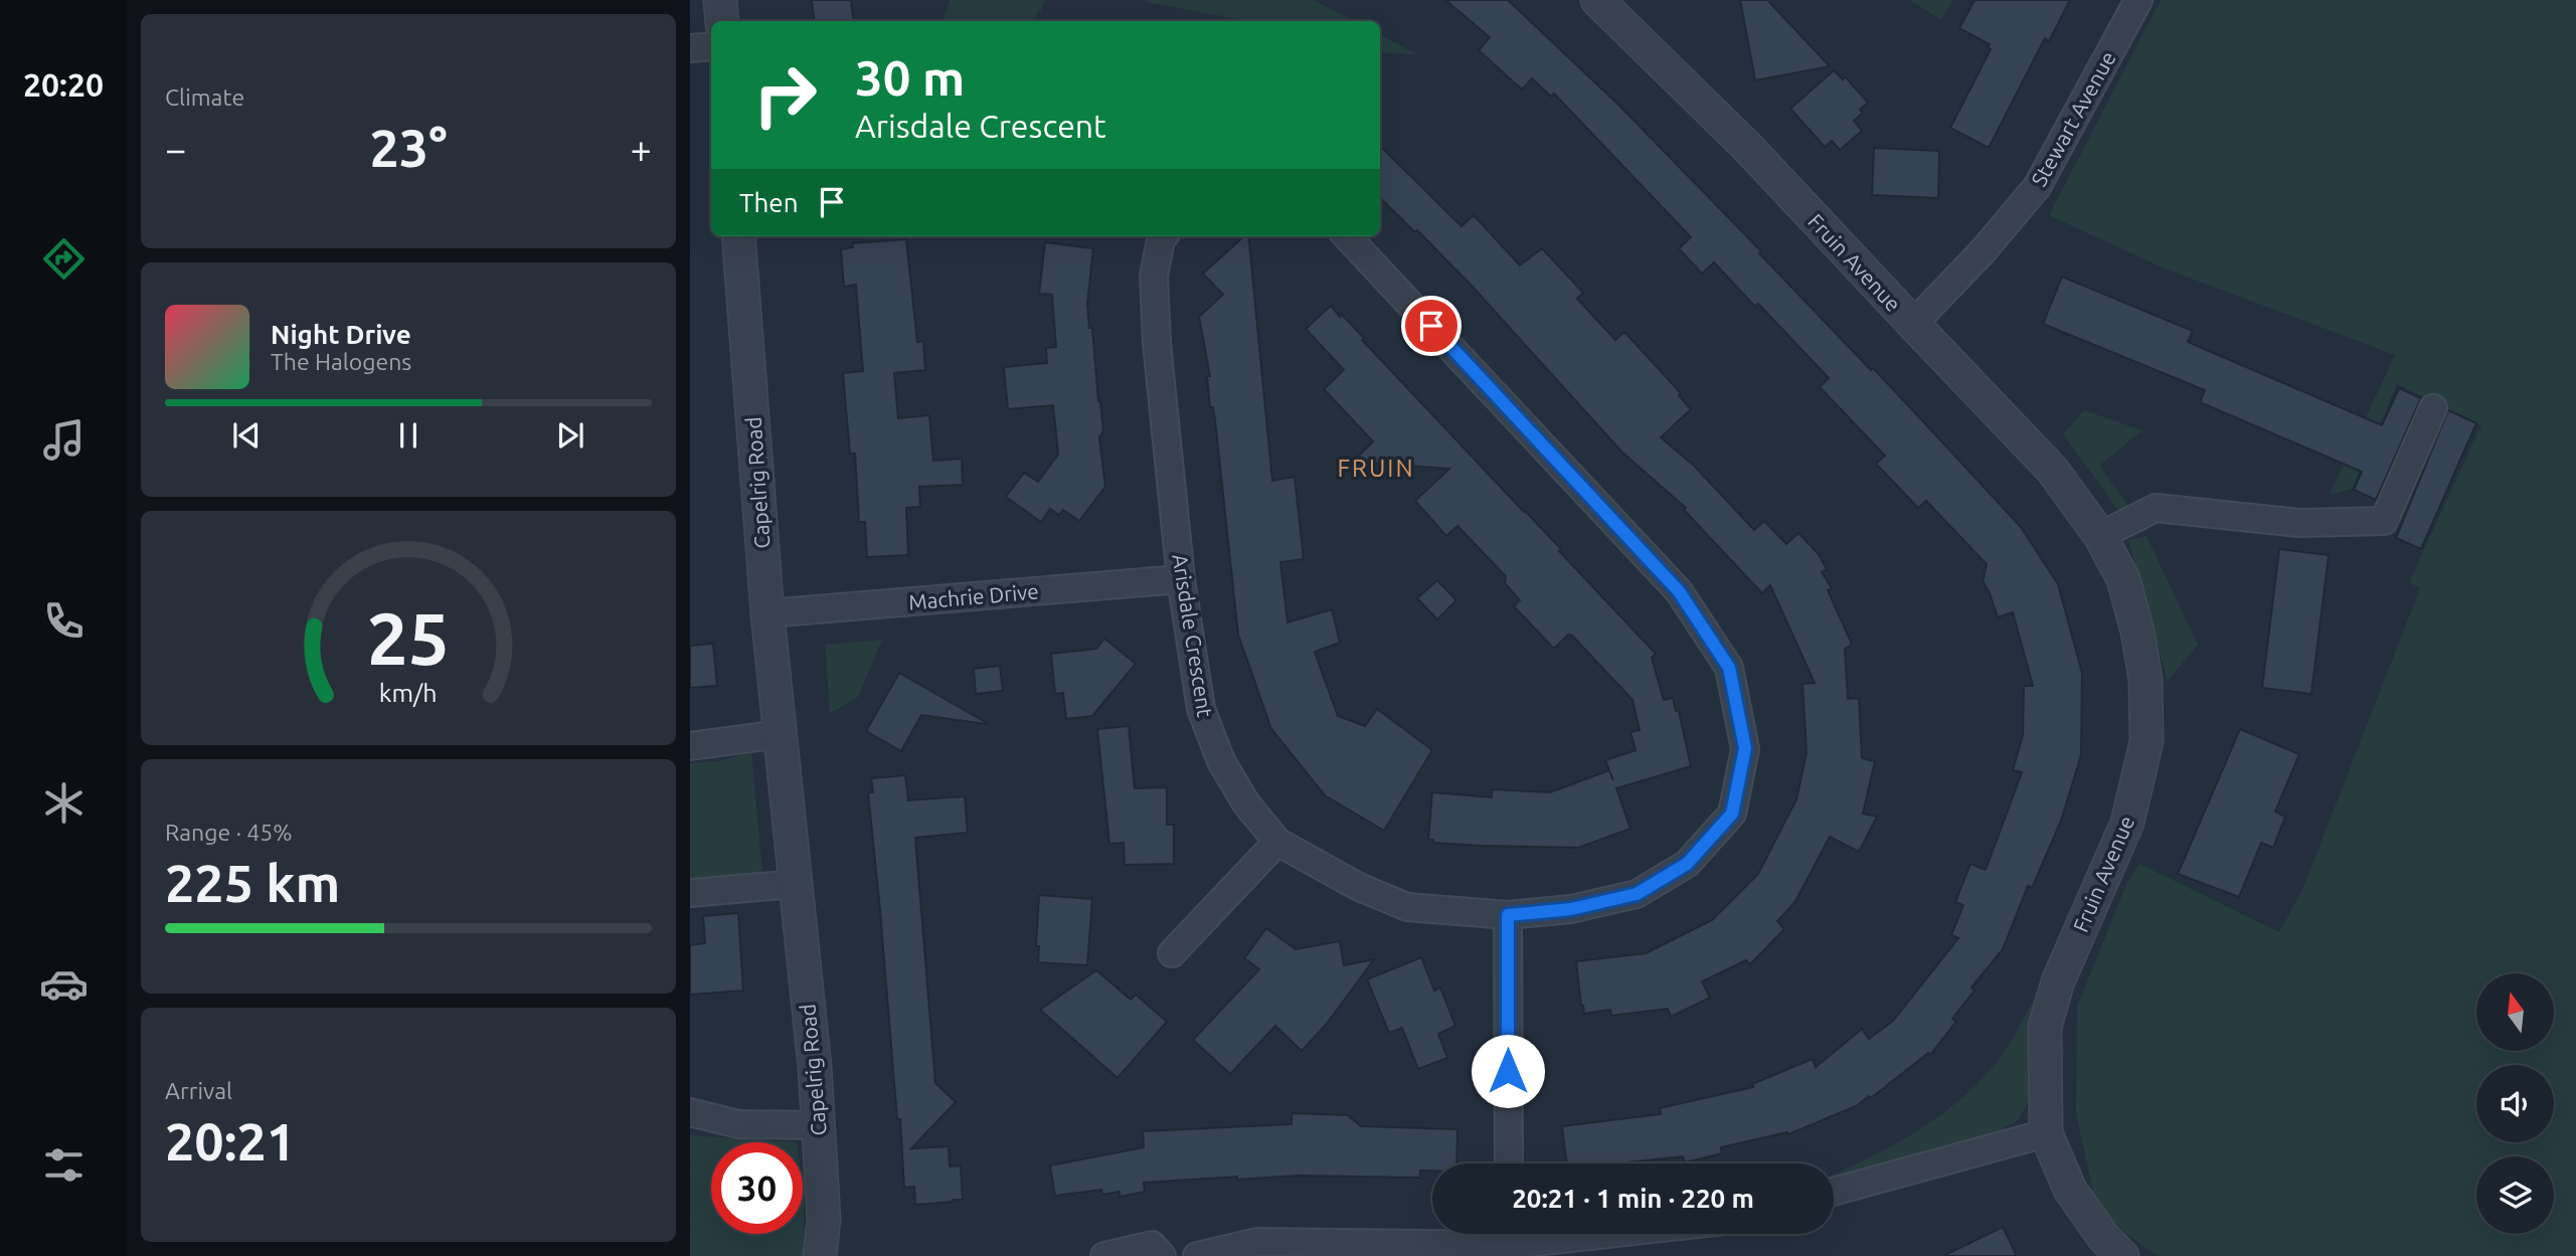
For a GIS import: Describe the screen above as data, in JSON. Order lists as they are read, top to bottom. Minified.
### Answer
{"streets":{"street":["Stewart Avenue","Fruin Avenue","Capelrig Road","Machrie Drive","Arisdale Crescent"]},"crossings":[["Stewart Avenue","Fruin Avenue"],["Capelrig Road","Machrie Drive"],["Machrie Drive","Arisdale Crescent"]],"districts":["FRUIN"],"north":"top","page":{"tabs":"20:20","tile":["Climate",["Range · 45%","225 km"],["Arrival","20:21"]],"turn":["30 m","Arisdale Crescent"],"heat":["−","23°","+"],"then":"Then","song":["Night Drive","The Halogens"],"limit":"30","trip":"20:21 · 1 min · 220 m","gauge":["25","km/h"]}}
